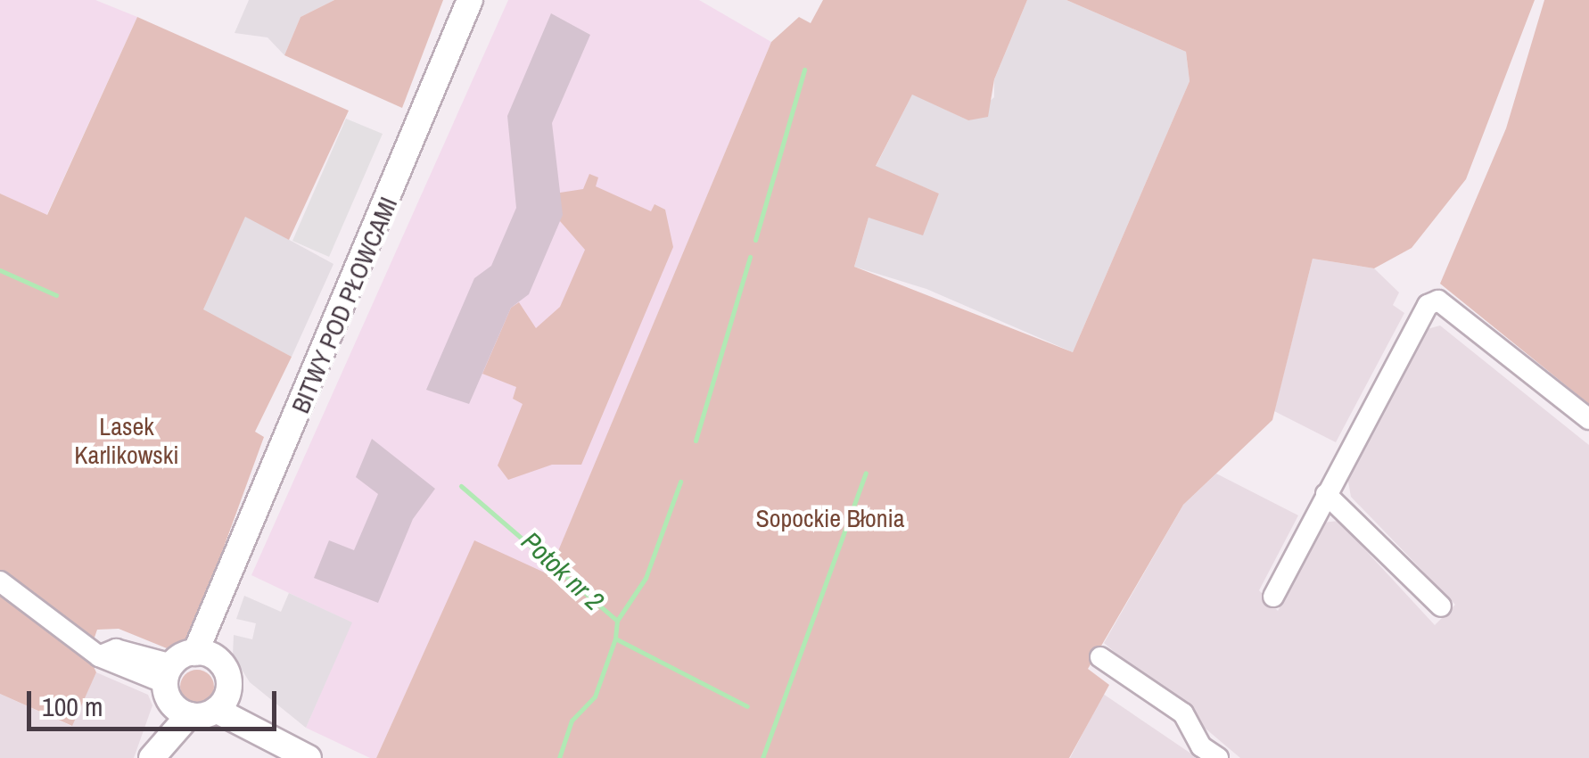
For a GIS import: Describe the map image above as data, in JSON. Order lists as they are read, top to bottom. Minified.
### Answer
{"streets":{"street":["BITWY POD PŁOWCAMI"]},"water":["Potok nr 2"],"parks":["Lasek Karlikowski","Sopockie Błonia"],"scale_bar":"100 m"}
